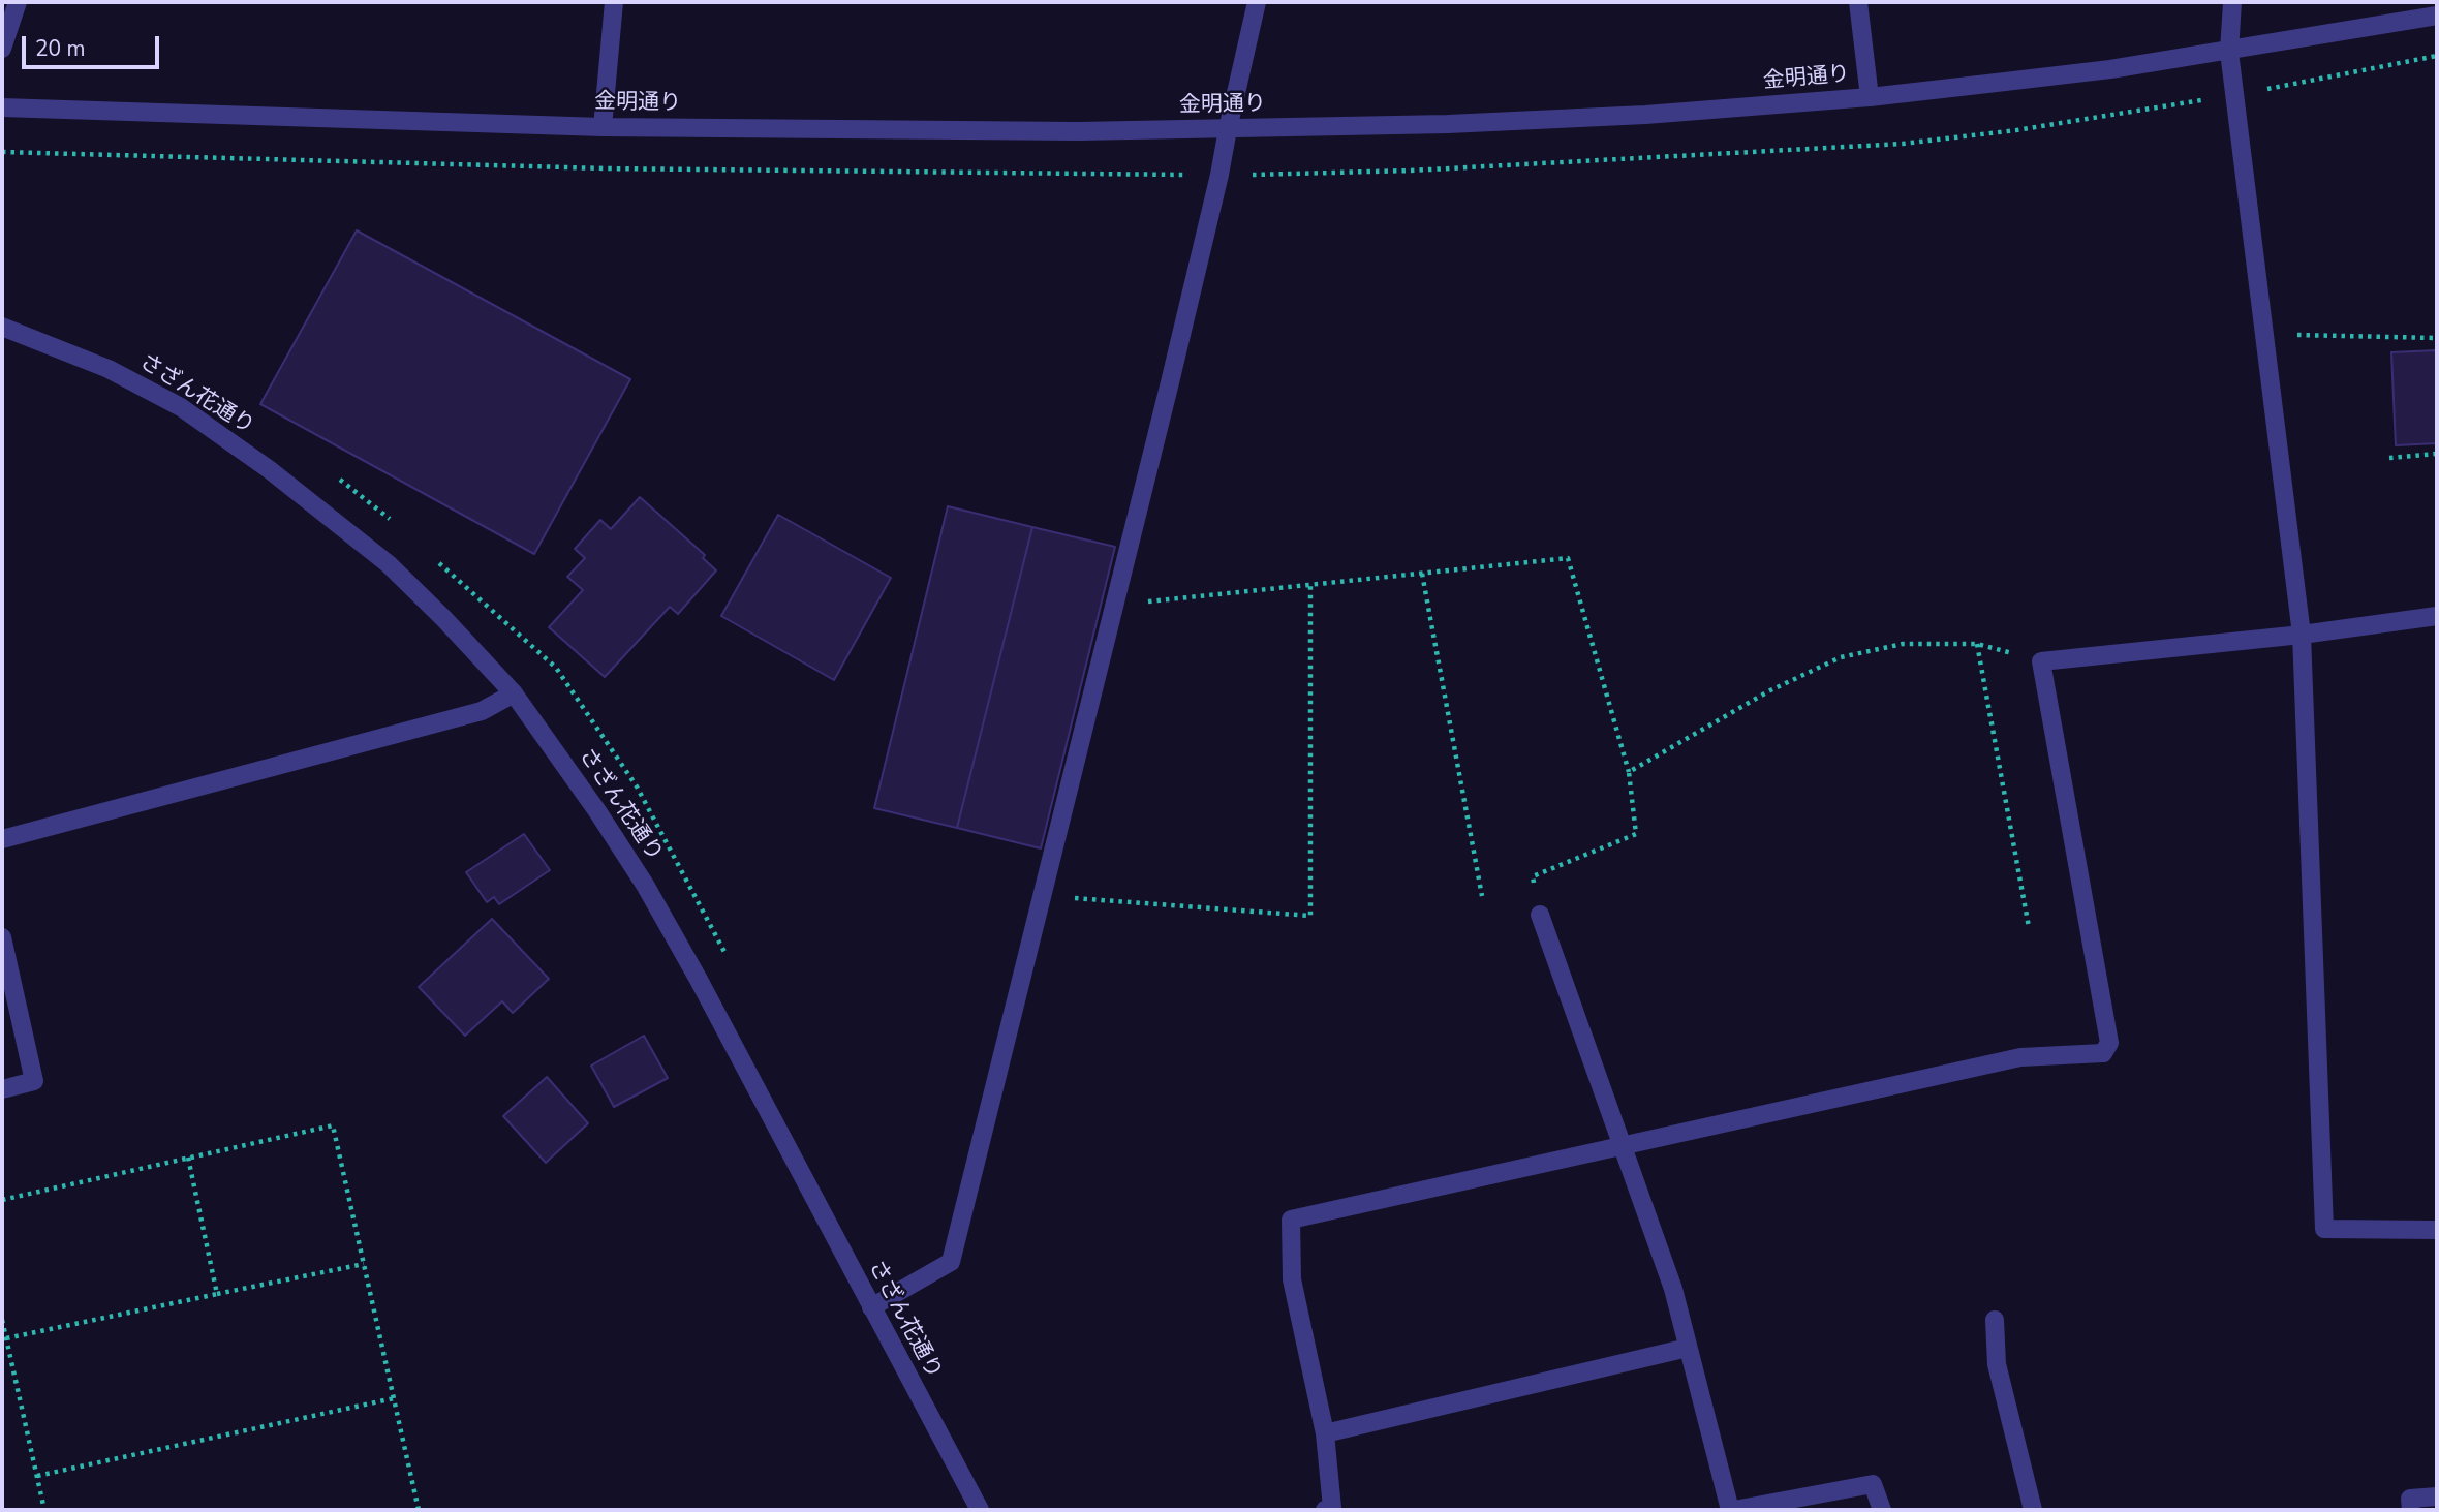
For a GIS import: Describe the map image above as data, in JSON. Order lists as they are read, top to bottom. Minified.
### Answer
{"streets":{"street":["金明通り","さざん花通り"]},"scale_bar":"20 m"}
